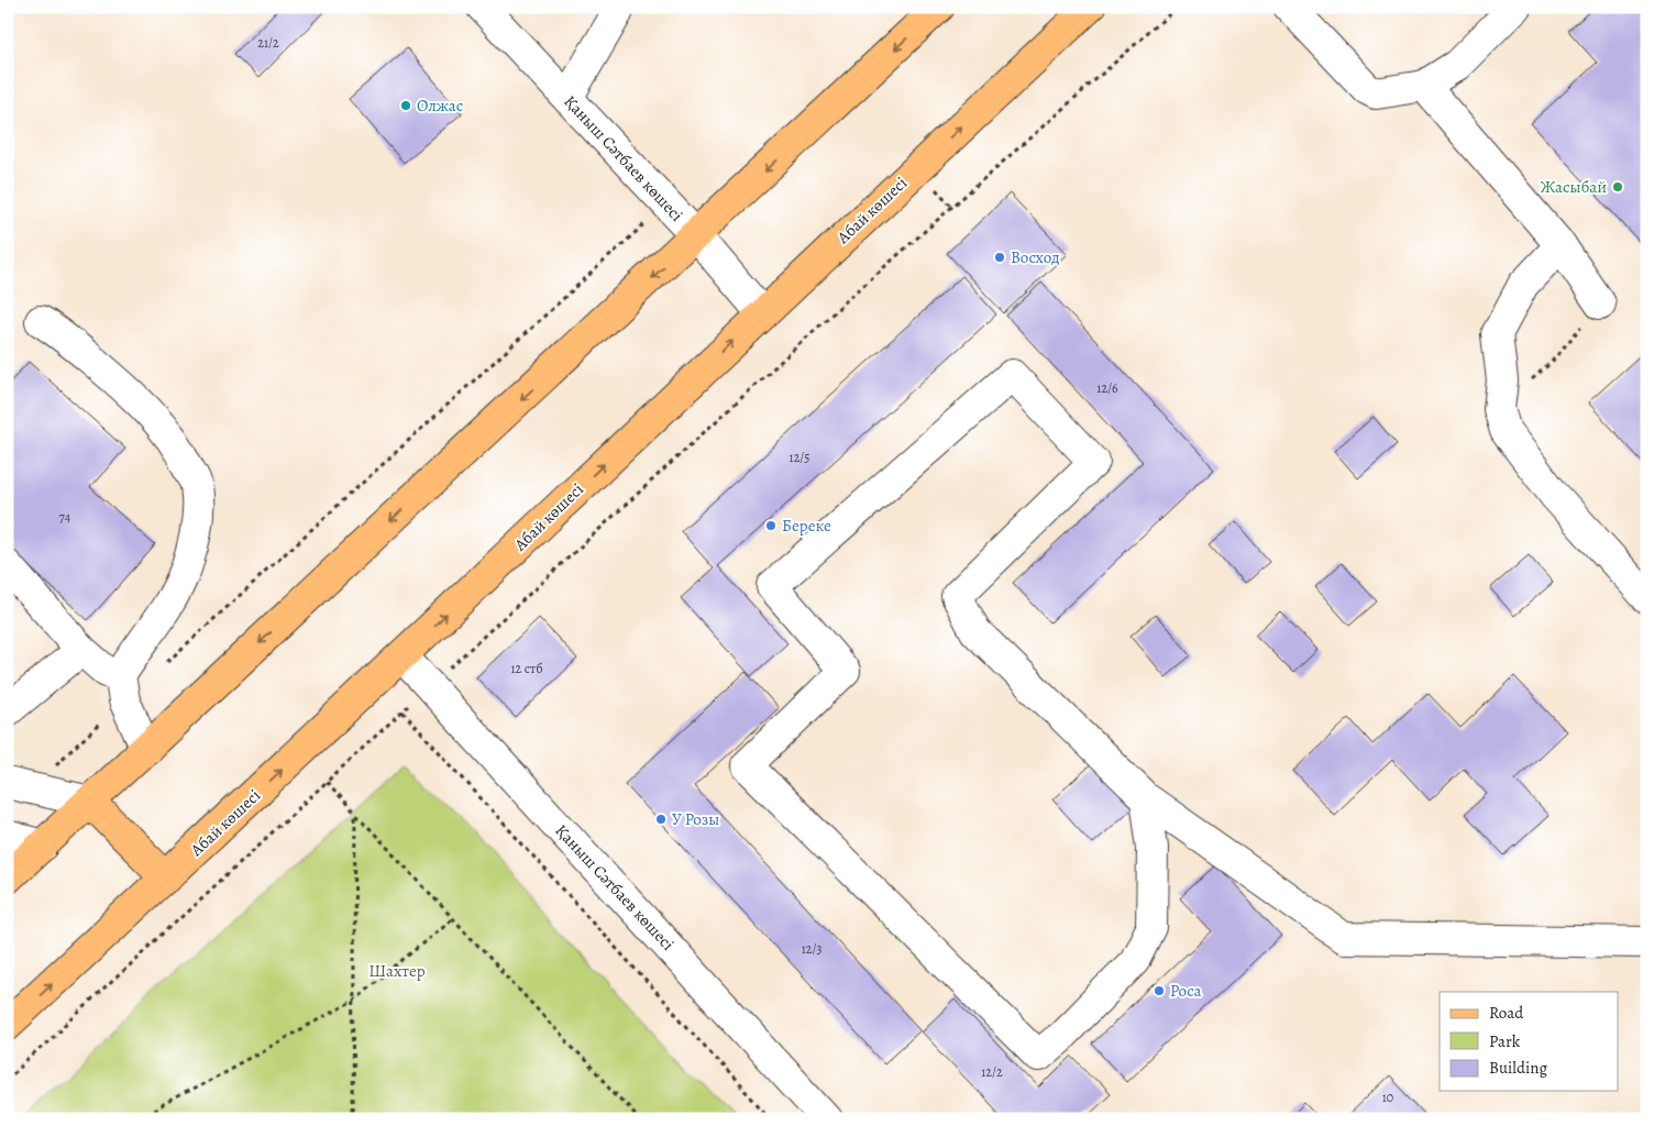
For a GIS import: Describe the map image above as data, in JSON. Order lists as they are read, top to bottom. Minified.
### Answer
{"streets":{"main road":["Абай көшесі"],"street":["Қаныш Сәтбаев көшесі"]},"crossings":[["Қаныш Сәтбаев көшесі","Абай көшесі"]],"parks":["Шахтер"],"places":["Олжас","Жасыбай","Восход","Береке","У Розы","Роса"],"house_numbers":["21/2","12/6","12/5","74","12 стб","12/3","12/2","10"],"legend":["Road","Park","Building"]}
